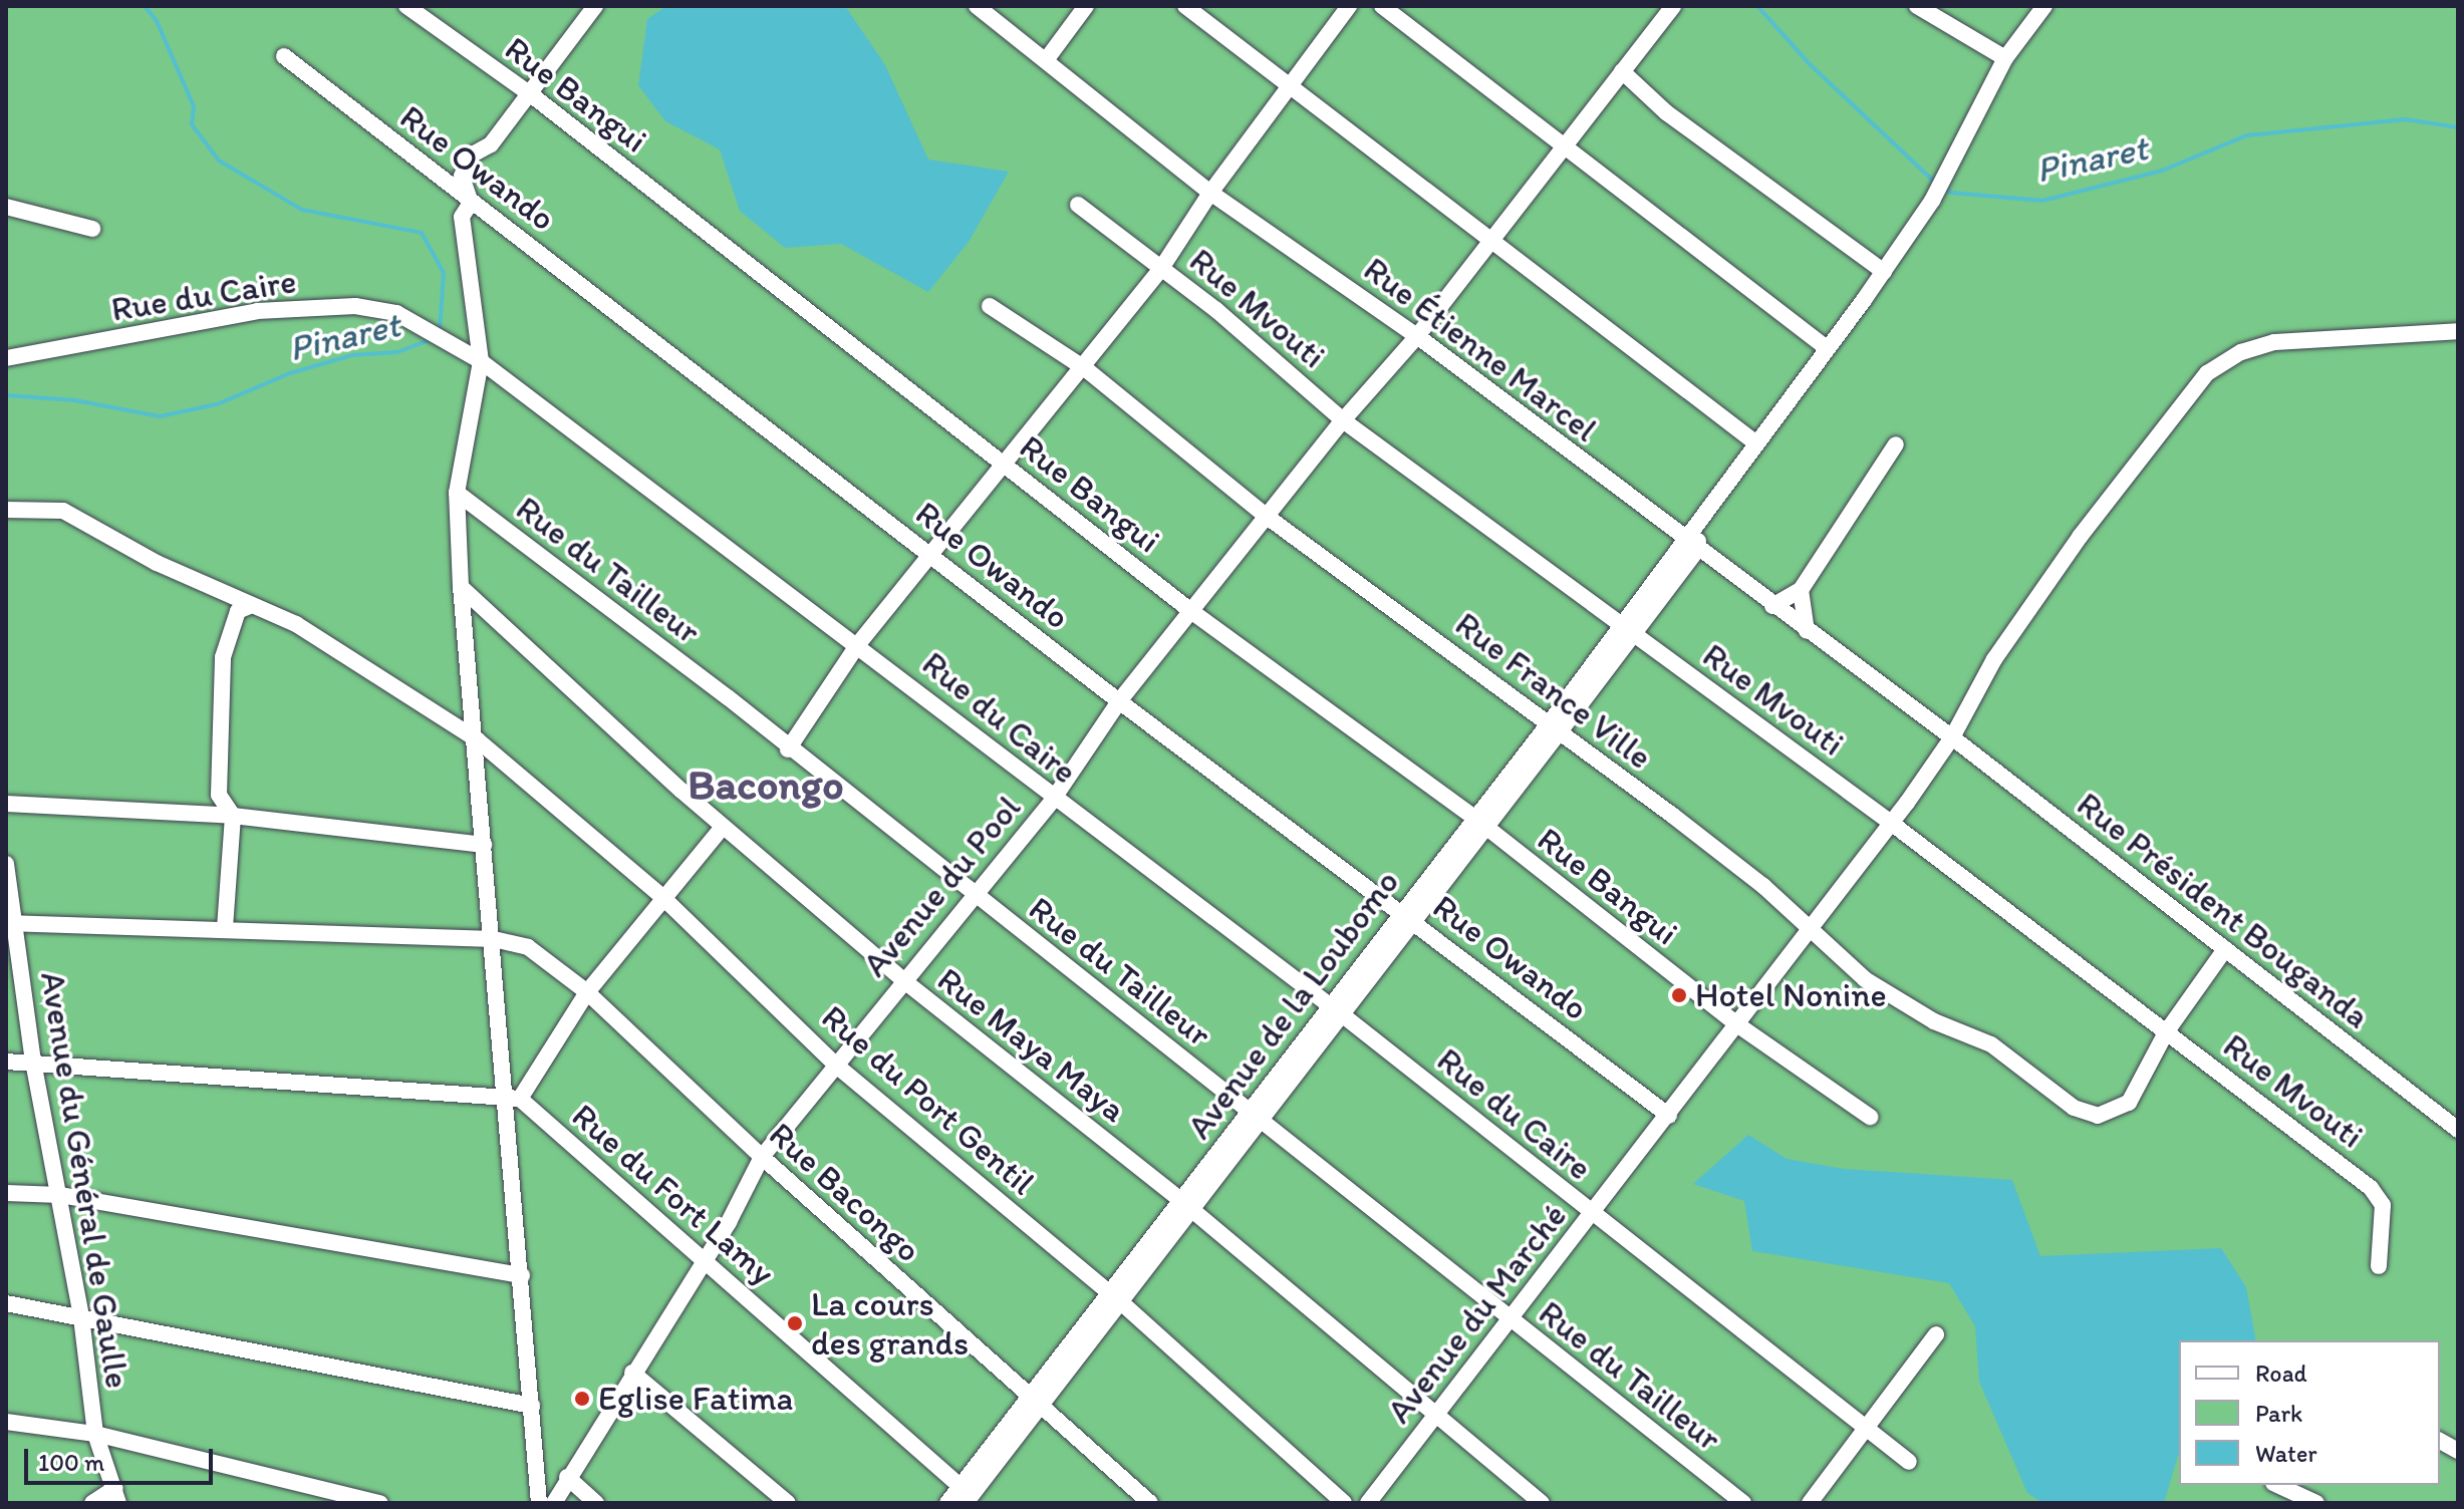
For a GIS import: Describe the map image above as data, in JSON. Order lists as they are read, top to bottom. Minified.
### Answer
{"streets":{"street":["Rue Bangui","Rue Owando","Rue du Caire","Rue Mvouti","Rue Étienne Marcel","Rue du Tailleur","Rue France Ville","Avenue du Pool","Rue Président Bouganda","Avenue de la Loubomo","Rue Maya Maya","Rue du Port Gentil","Avenue du Général de Gaulle","Rue Bacongo","Rue du Fort Lamy","Avenue du Marché"]},"crossings":[["Rue Bangui","Avenue du Pool"],["Rue Bangui","Avenue de la Loubomo"],["Rue Bangui","Avenue du Marché"],["Rue Owando","Avenue du Pool"],["Rue Owando","Avenue de la Loubomo"],["Rue Owando","Avenue du Marché"],["Rue du Caire","Avenue du Pool"],["Rue du Caire","Avenue de la Loubomo"],["Rue du Caire","Avenue du Marché"],["Rue Mvouti","Rue France Ville"],["Rue Mvouti","Avenue du Pool"],["Rue Mvouti","Avenue de la Loubomo"],["Rue Mvouti","Avenue du Marché"],["Rue Étienne Marcel","Avenue du Pool"],["Rue Étienne Marcel","Rue Président Bouganda"],["Rue Étienne Marcel","Avenue de la Loubomo"],["Rue Étienne Marcel","Avenue du Marché"],["Rue du Tailleur","Avenue du Pool"],["Rue du Tailleur","Avenue de la Loubomo"],["Rue du Tailleur","Avenue du Marché"],["Rue France Ville","Avenue du Pool"],["Rue France Ville","Avenue de la Loubomo"],["Rue France Ville","Avenue du Marché"],["Avenue du Pool","Rue Maya Maya"],["Avenue du Pool","Rue du Port Gentil"],["Avenue du Pool","Rue Bacongo"],["Avenue du Pool","Rue du Fort Lamy"],["Rue Président Bouganda","Avenue du Marché"],["Avenue de la Loubomo","Rue Maya Maya"],["Avenue de la Loubomo","Rue du Port Gentil"],["Avenue de la Loubomo","Rue Bacongo"],["Avenue de la Loubomo","Rue du Fort Lamy"],["Rue Maya Maya","Avenue du Marché"],["Avenue du Général de Gaulle","Rue Bacongo"]],"districts":["Bacongo"],"water":["Pinaret"],"places":["Hotel Nonine","La cours des grands","Eglise Fatima"],"legend":["Road","Park","Water"],"scale_bar":"100 m"}
